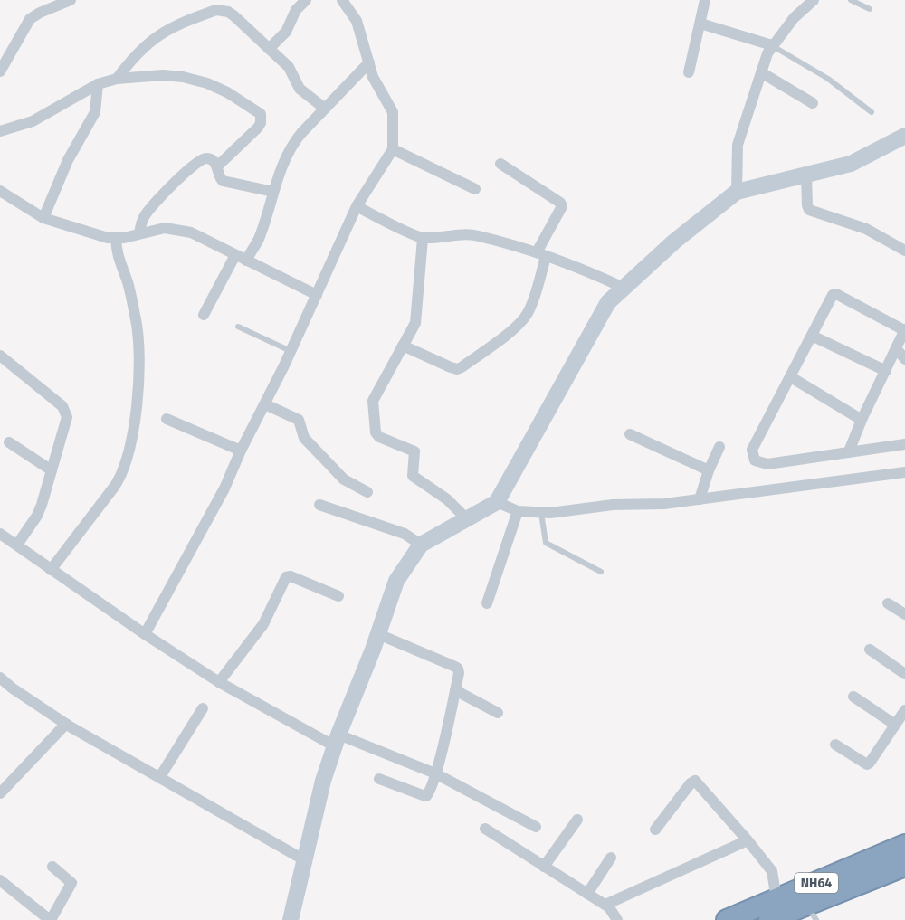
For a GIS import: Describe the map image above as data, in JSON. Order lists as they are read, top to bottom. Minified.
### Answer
{"streets":{"highway":["NH64"]}}
